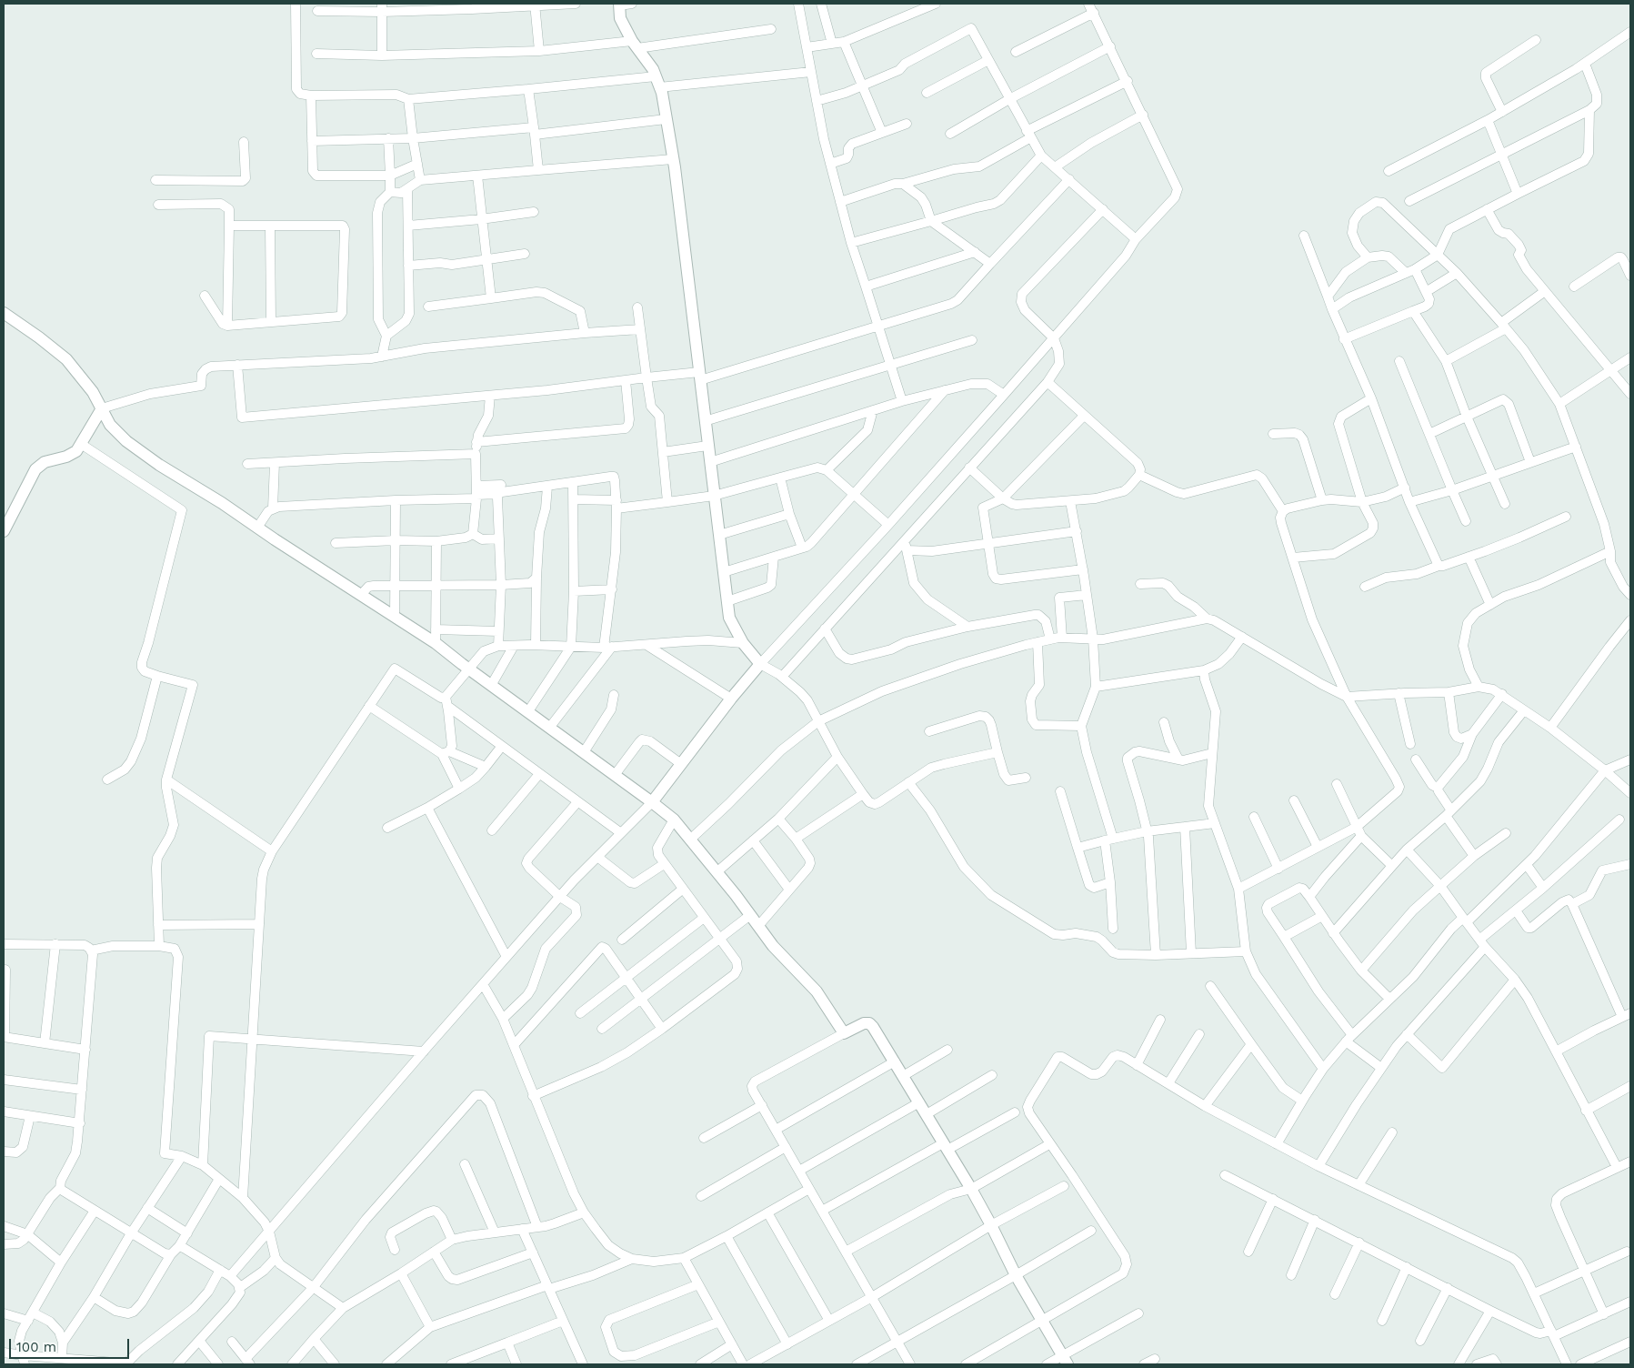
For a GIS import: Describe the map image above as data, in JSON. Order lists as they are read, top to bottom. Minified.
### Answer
{"scale_bar":"100 m"}
